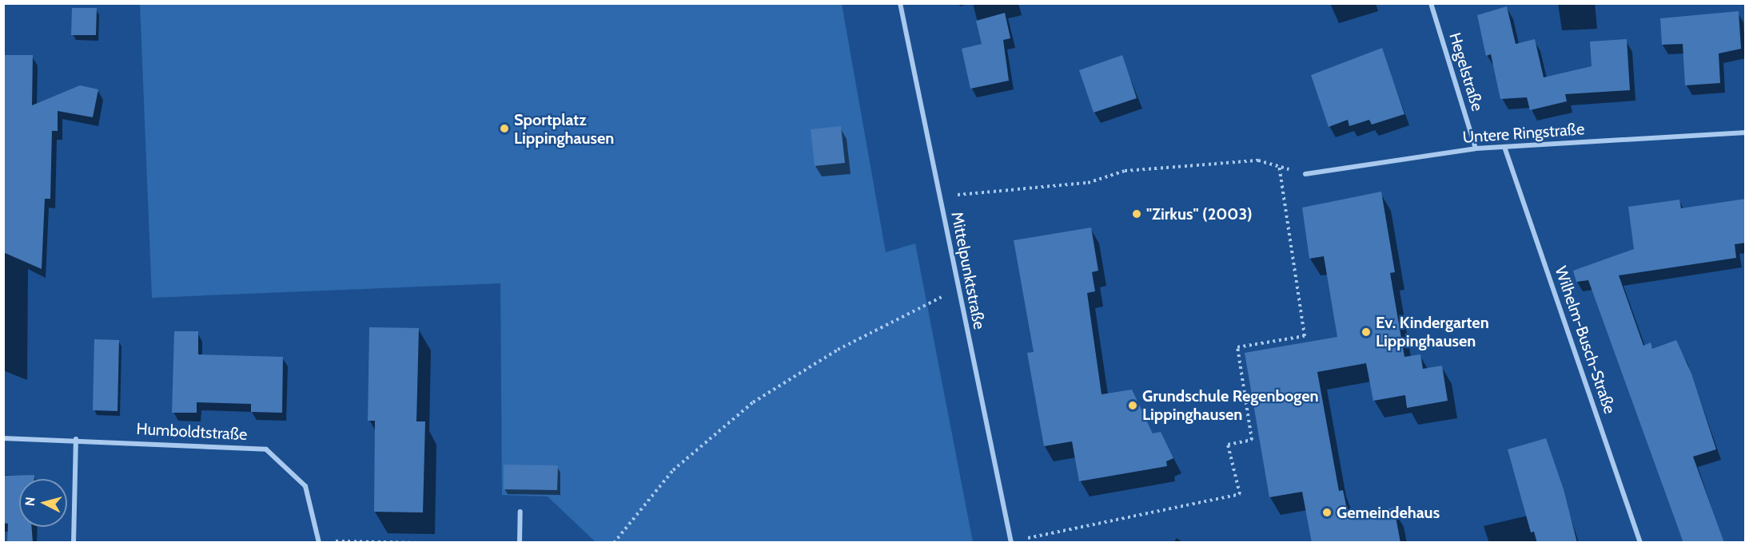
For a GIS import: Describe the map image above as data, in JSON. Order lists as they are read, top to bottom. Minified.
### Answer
{"streets":{"street":["Hegelstraße","Untere Ringstraße","Mittelpunktstraße","Wilhelm-Busch-Straße","Humboldtstraße"]},"crossings":[["Hegelstraße","Untere Ringstraße"],["Untere Ringstraße","Wilhelm-Busch-Straße"]],"places":["Sportplatz Lippinghausen","\"Zirkus\" (2003)","Ev. Kindergarten Lippinghausen","Grundschule Regenbogen Lippinghausen","Gemeindehaus"],"north":"left"}
